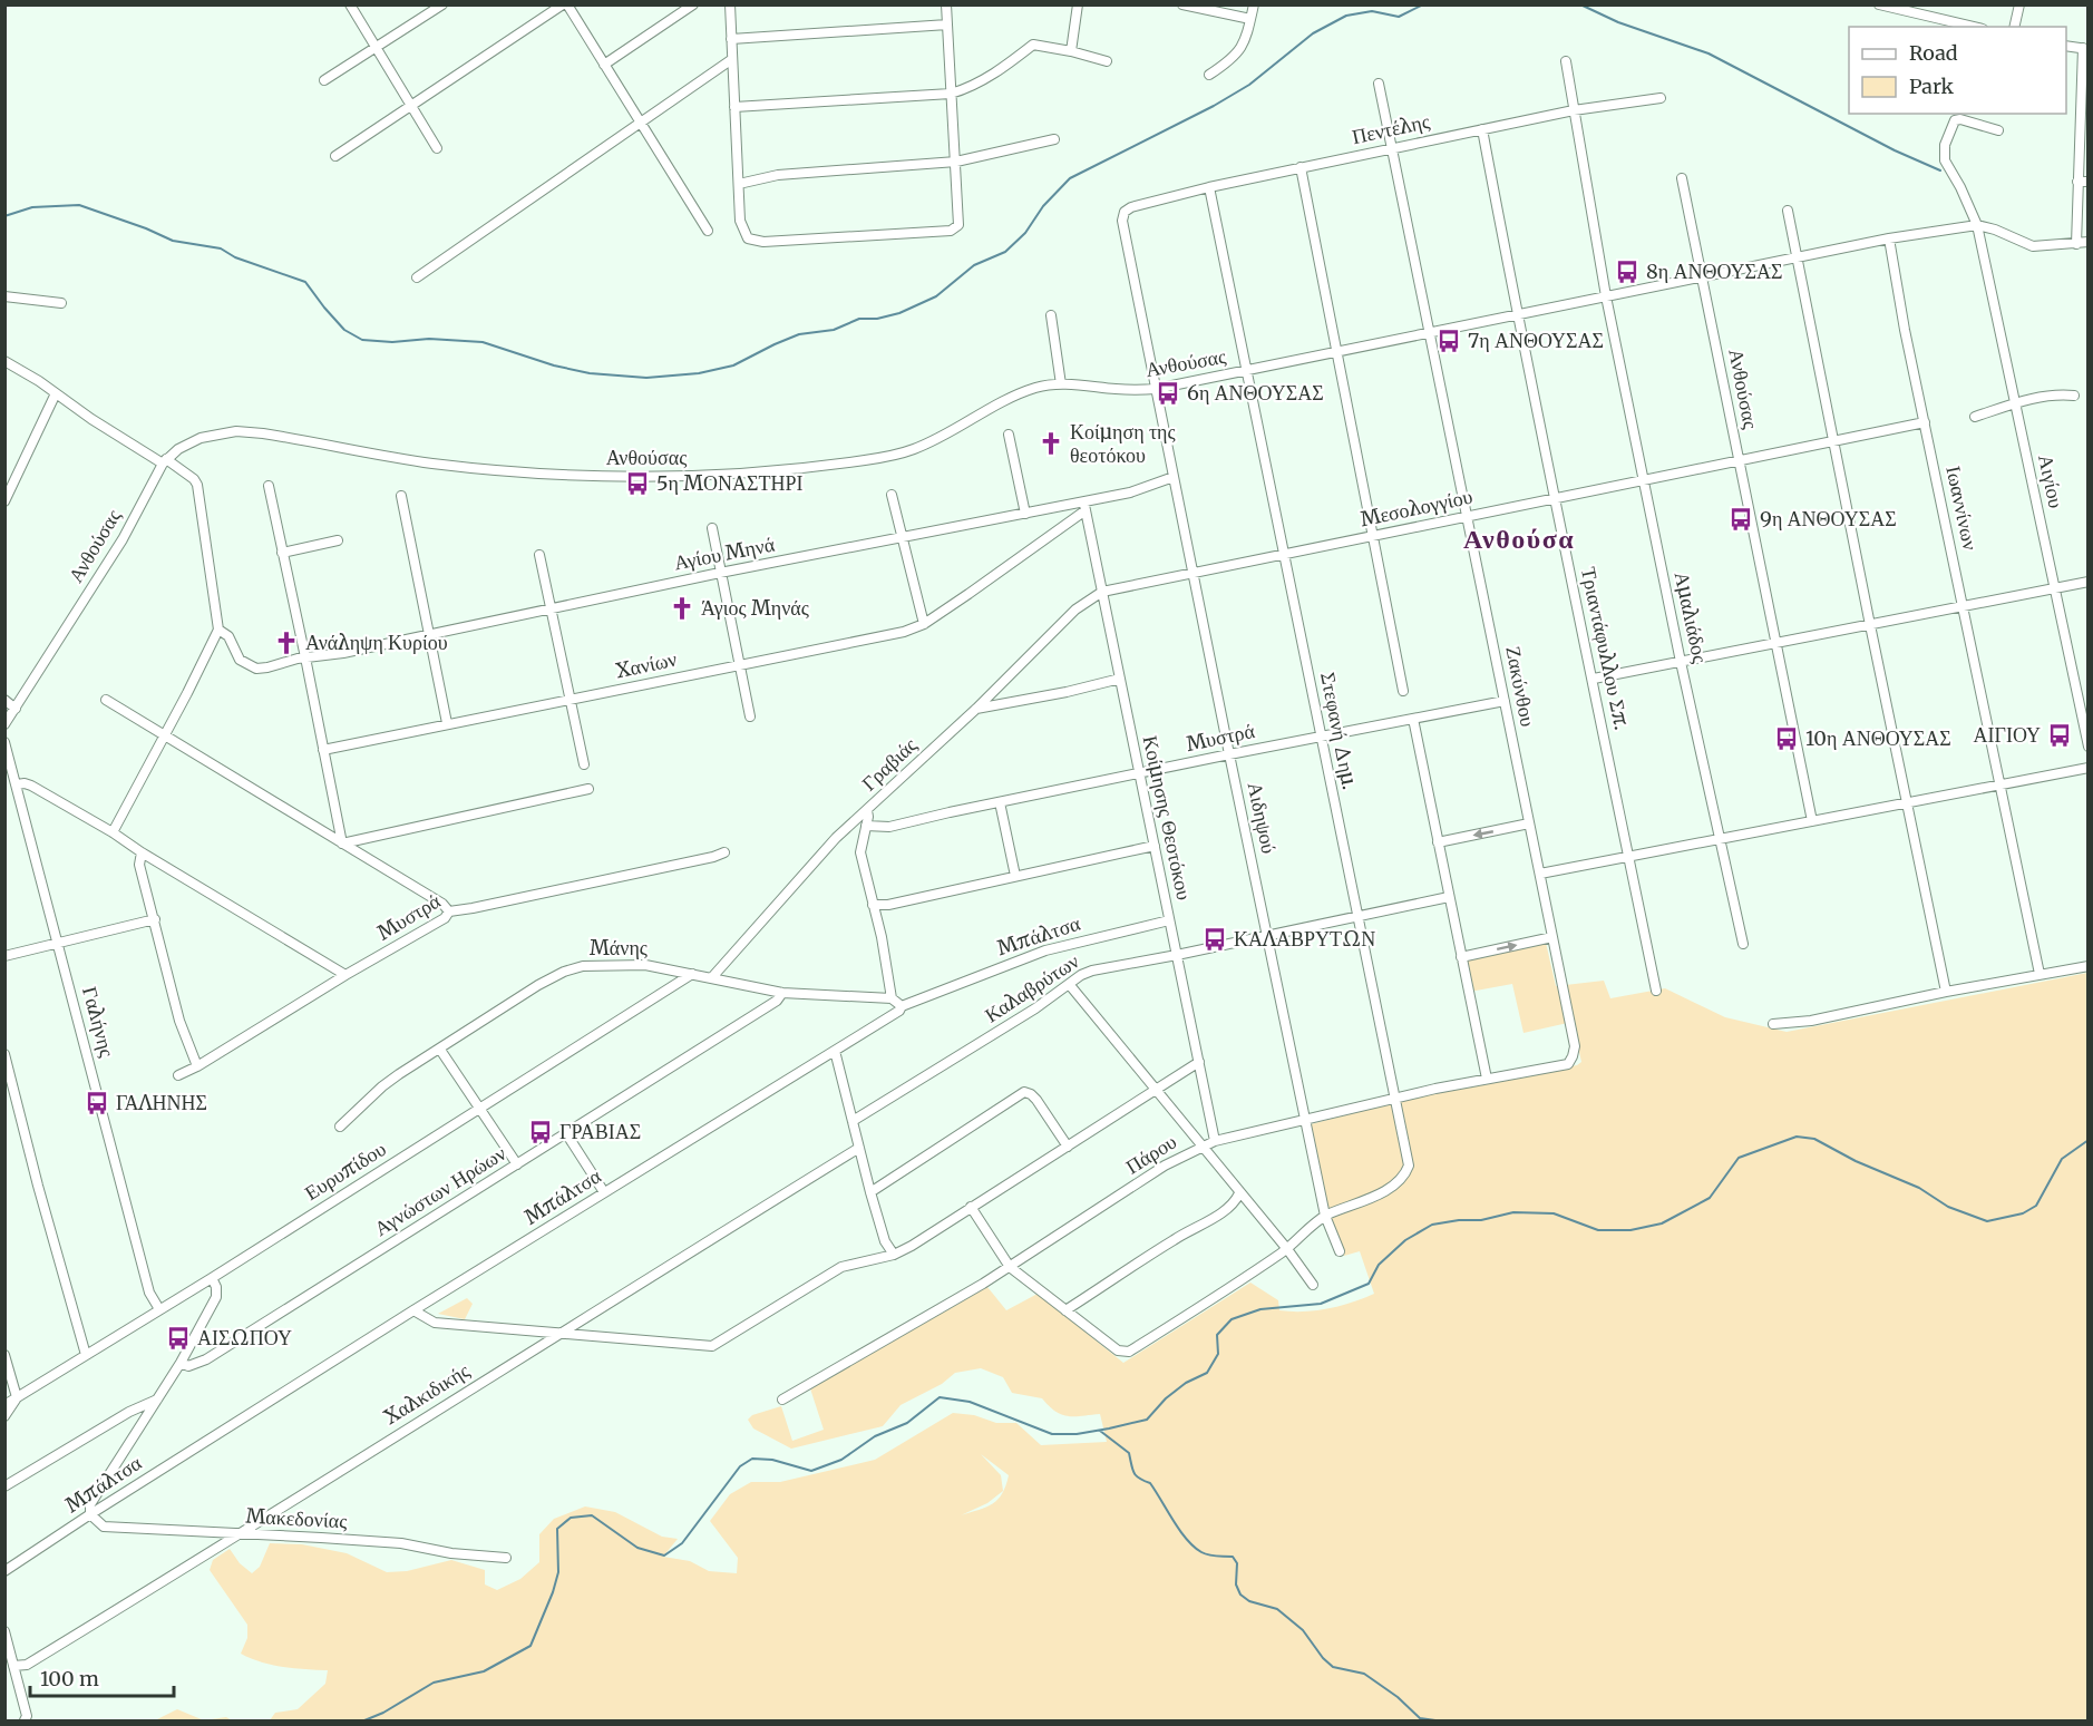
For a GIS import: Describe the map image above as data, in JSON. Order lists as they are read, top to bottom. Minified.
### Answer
{"streets":{"street":["Πεντέλης","Ανθούσας","Αιγίου","Μεσολογγίου","Ιωαννίνων","Αγίου Μηνά","Αμαλιάδος","Τριαντάφυλλου Σπ.","Χανίων","Ζακύνθου","Στεφανή Δημ.","Μυστρά","Γραβιάς","Κοίμησης Θεοτόκου","Αιδηψού","Μπάλτσα","Μάνης","Καλαβρύτων","Γαλήνης","Πάρου","Ευρυπίδου","Αγνώστων Ηρώων","Χαλκιδικής","Μακεδονίας"]},"crossings":[["Πεντέλης","Αμαλιάδος"],["Πεντέλης","Τριαντάφυλλου Σπ."],["Πεντέλης","Ζακύνθου"],["Πεντέλης","Στεφανή Δημ."],["Πεντέλης","Αιδηψού"],["Ανθούσας","Μεσολογγίου"],["Ανθούσας","Ιωαννίνων"],["Ανθούσας","Αμαλιάδος"],["Ανθούσας","Τριαντάφυλλου Σπ."],["Ανθούσας","Ζακύνθου"],["Ανθούσας","Στεφανή Δημ."],["Ανθούσας","Αιδηψού"],["Μεσολογγίου","Αμαλιάδος"],["Μεσολογγίου","Τριαντάφυλλου Σπ."],["Μεσολογγίου","Ζακύνθου"],["Μεσολογγίου","Στεφανή Δημ."],["Μεσολογγίου","Γραβιάς"],["Μεσολογγίου","Κοίμησης Θεοτόκου"],["Μεσολογγίου","Αιδηψού"],["Αγίου Μηνά","Χανίων"],["Αγίου Μηνά","Κοίμησης Θεοτόκου"],["Αγίου Μηνά","Αιδηψού"],["Χανίων","Κοίμησης Θεοτόκου"],["Ζακύνθου","Μυστρά"],["Ζακύνθου","Πάρου"],["Στεφανή Δημ.","Μυστρά"],["Στεφανή Δημ.","Αιδηψού"],["Στεφανή Δημ.","Καλαβρύτων"],["Στεφανή Δημ.","Πάρου"],["Μυστρά","Κοίμησης Θεοτόκου"],["Μυστρά","Αιδηψού"],["Γραβιάς","Κοίμησης Θεοτόκου"],["Γραβιάς","Μάνης"],["Κοίμησης Θεοτόκου","Μπάλτσα"],["Κοίμησης Θεοτόκου","Καλαβρύτων"],["Κοίμησης Θεοτόκου","Πάρου"],["Αιδηψού","Καλαβρύτων"],["Αιδηψού","Πάρου"],["Μπάλτσα","Μακεδονίας"],["Μάνης","Ευρυπίδου"],["Μάνης","Αγνώστων Ηρώων"],["Γαλήνης","Ευρυπίδου"],["Χαλκιδικής","Μακεδονίας"]],"districts":["Ανθούσα"],"places":{"bus stop":["8η ΑΝΘΟΥΣΑΣ","7η ΑΝΘΟΥΣΑΣ","6η ΑΝΘΟΥΣΑΣ","5η ΜΟΝΑΣΤΗΡΙ","9η ΑΝΘΟΥΣΑΣ","ΑΙΓΙΟΥ","10η ΑΝΘΟΥΣΑΣ","ΚΑΛΑΒΡΥΤΩΝ","ΓΑΛΗΝΗΣ","ΓΡΑΒΙΑΣ","ΑΙΣΩΠΟΥ"],"church":["Κοίμηση της θεοτόκου","Άγιος Μηνάς","Ανάληψη Κυρίου"]},"legend":["Road","Park"],"scale_bar":"100 m"}
